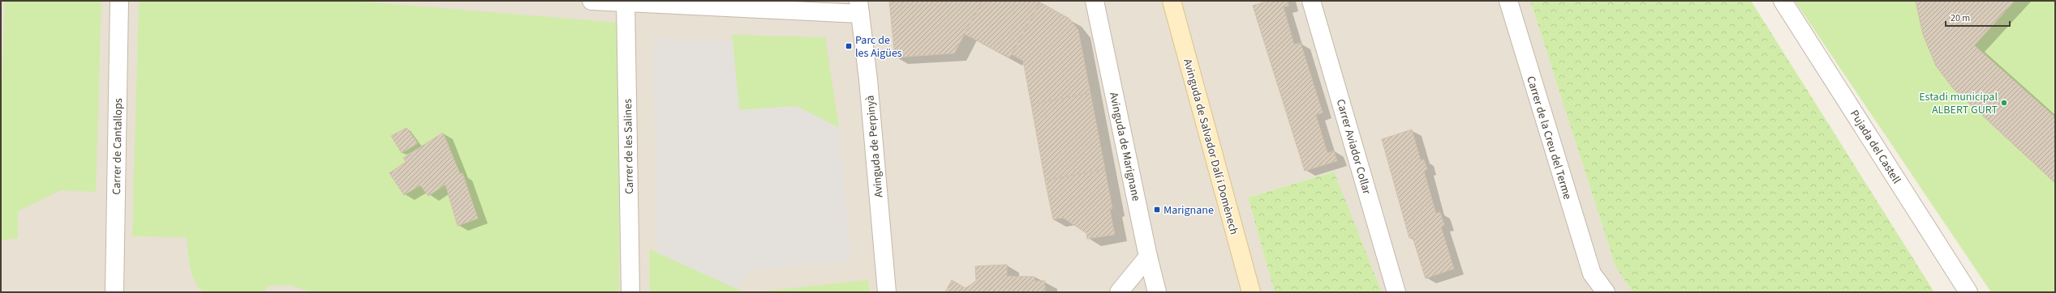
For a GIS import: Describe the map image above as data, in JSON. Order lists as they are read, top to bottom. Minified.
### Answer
{"streets":{"main road":["Avinguda de Salvador Dalí i Domènech"],"street":["Carrer de la Creu del Terme","Carrer de Cantallops","Carrer de les Salines","Avinguda de Perpinyà","Avinguda de Marignane","Carrer Aviador Collar","Pujada del Castell"]},"places":{"transit":["Parc de les Aigües","Marignane"],"other":["Estadi municipal ALBERT GURT"]},"scale_bar":"20 m"}
